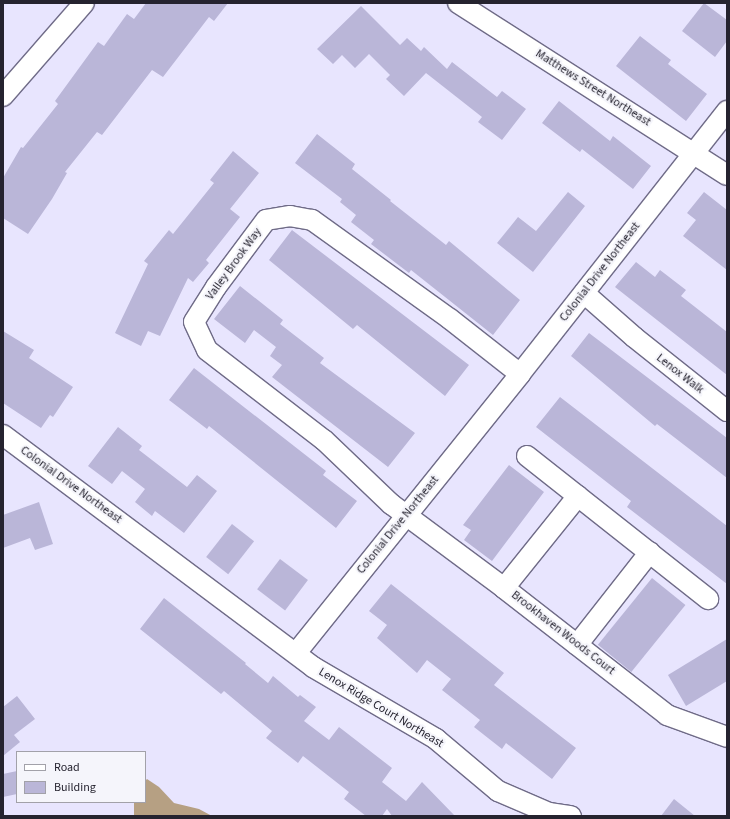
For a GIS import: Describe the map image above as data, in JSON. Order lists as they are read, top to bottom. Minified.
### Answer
{"streets":{"street":["Matthews Street Northeast","Valley Brook Way","Colonial Drive Northeast","Lenox Walk","Brookhaven Woods Court","Lenox Ridge Court Northeast"]},"crossings":[["Matthews Street Northeast","Colonial Drive Northeast"],["Valley Brook Way","Colonial Drive Northeast"],["Valley Brook Way","Brookhaven Woods Court"],["Colonial Drive Northeast","Lenox Walk"],["Colonial Drive Northeast","Brookhaven Woods Court"],["Colonial Drive Northeast","Lenox Ridge Court Northeast"]],"legend":["Road","Building"]}
